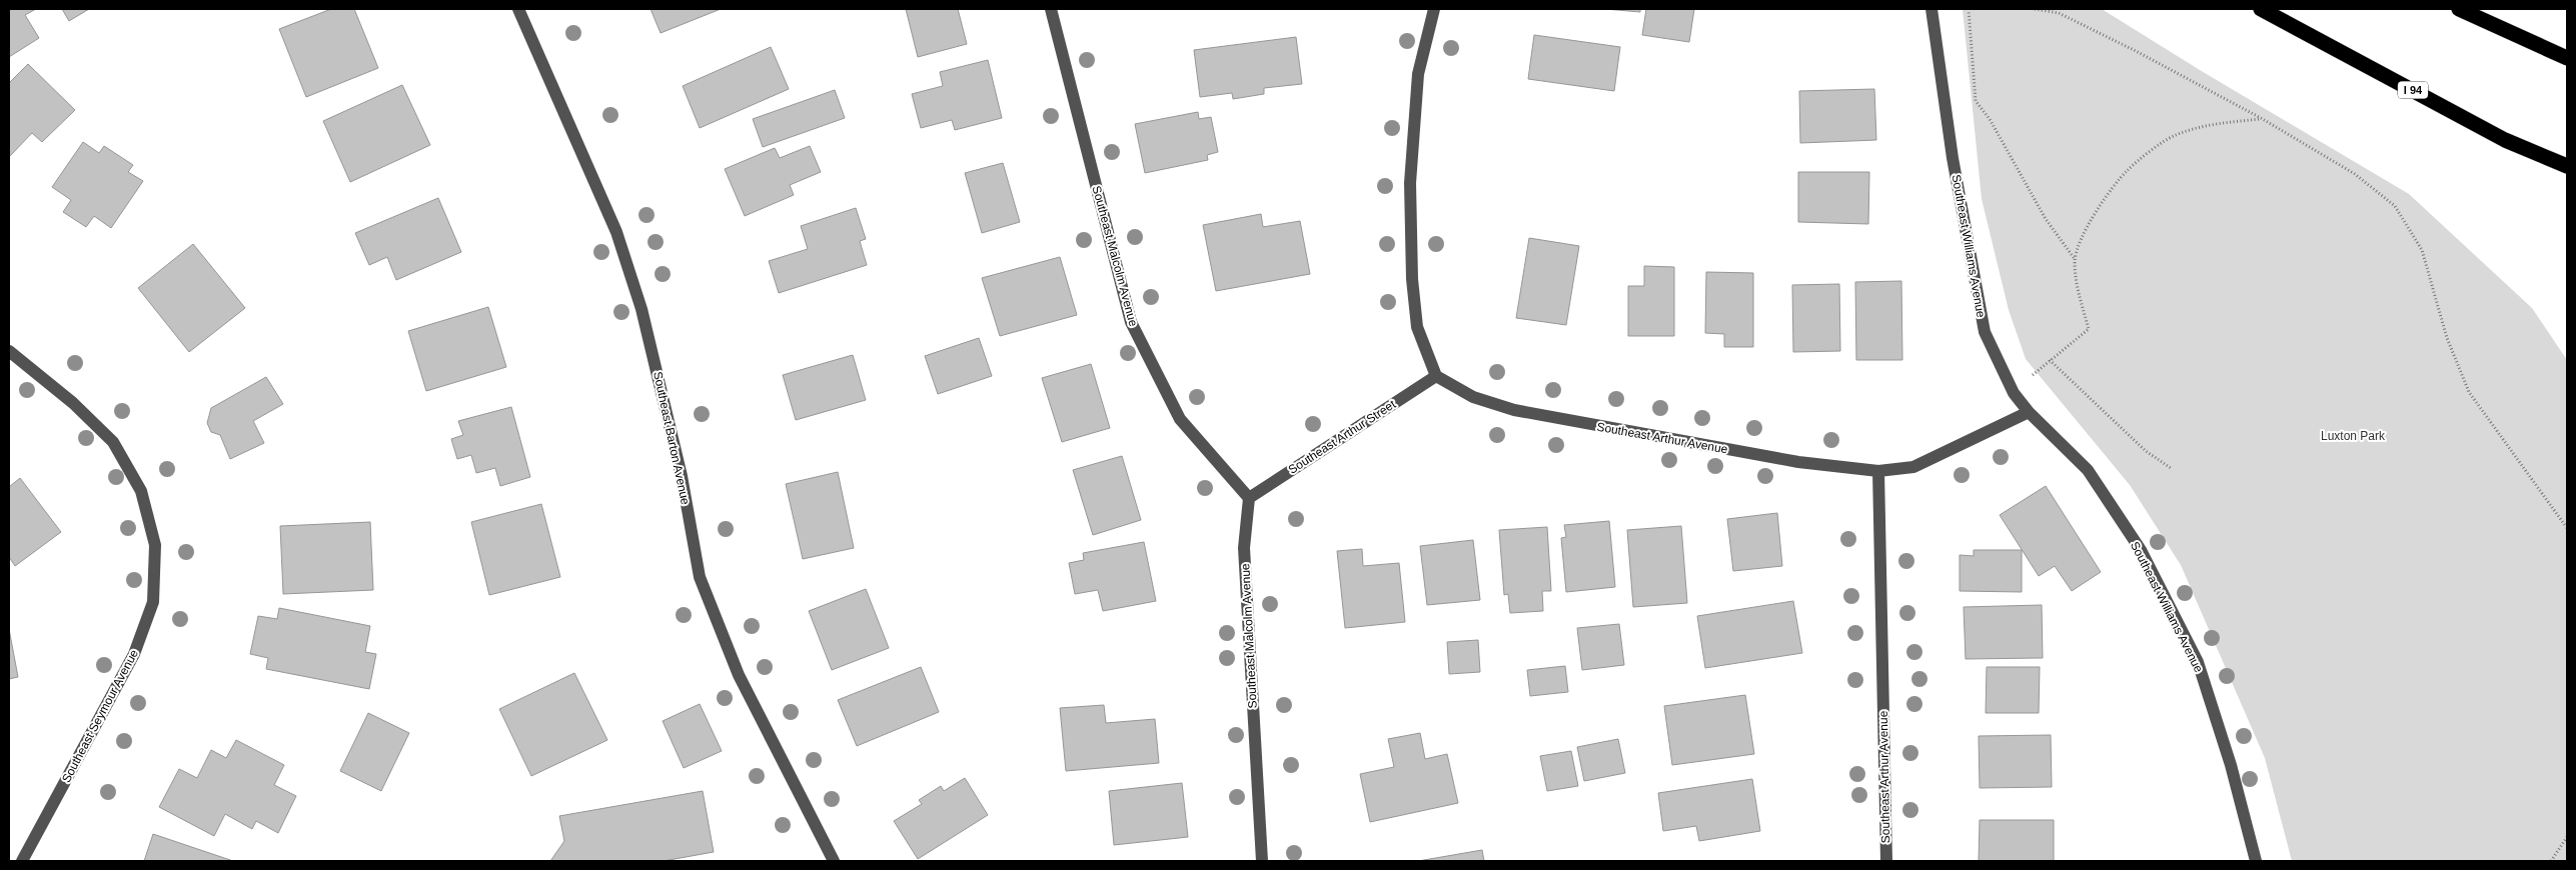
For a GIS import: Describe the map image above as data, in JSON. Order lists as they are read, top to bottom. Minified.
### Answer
{"streets":{"highway":["I 94"],"street":["Southeast Williams Avenue","Southeast Malcolm Avenue","Southeast Arthur Street","Southeast Barton Avenue","Southeast Arthur Avenue","Southeast Seymour Avenue"]},"crossings":[["Southeast Malcolm Avenue","Southeast Arthur Street"],["Southeast Arthur Street","Southeast Arthur Avenue"]],"parks":["Luxton Park"]}
